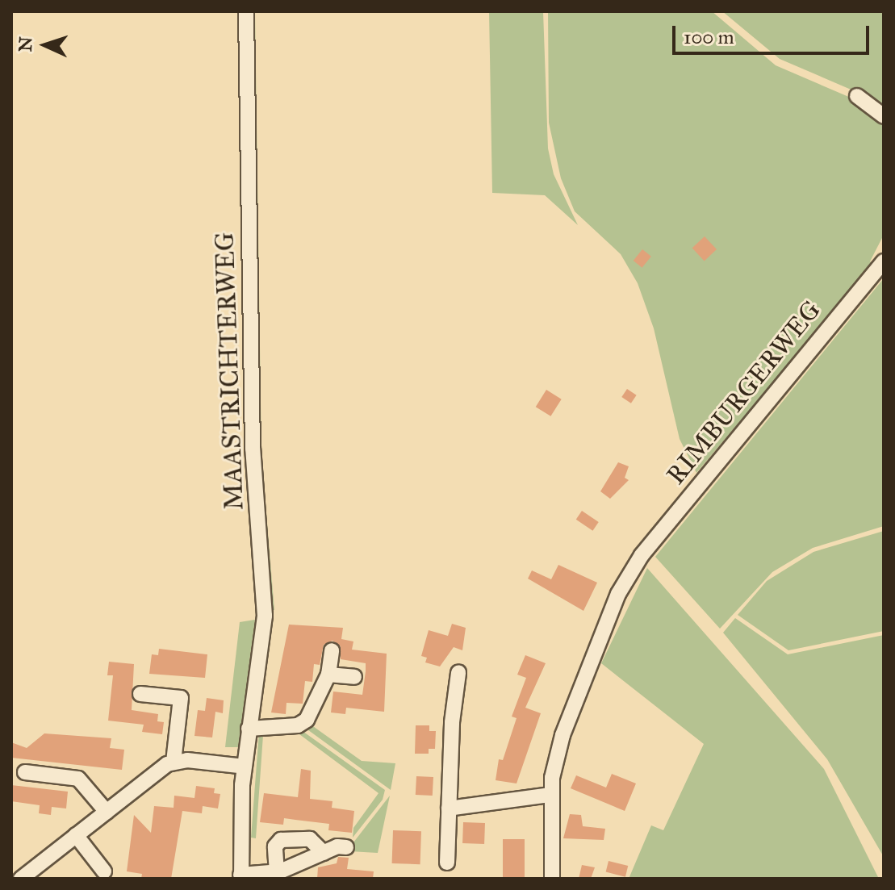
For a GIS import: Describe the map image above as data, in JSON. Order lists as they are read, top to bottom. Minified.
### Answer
{"streets":{"street":["MAASTRICHTERWEG","RIMBURGERWEG"]},"scale_bar":"100 m","north":"left"}
